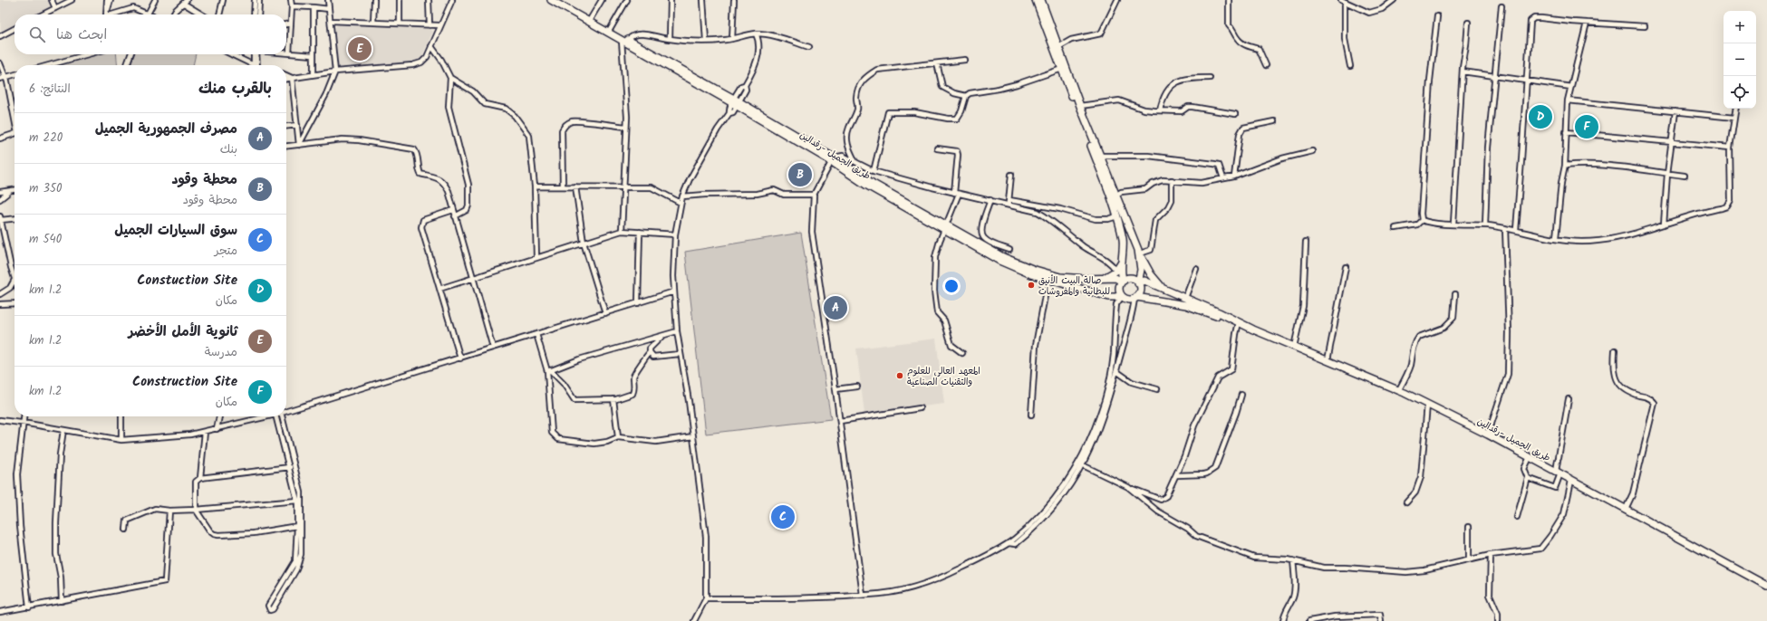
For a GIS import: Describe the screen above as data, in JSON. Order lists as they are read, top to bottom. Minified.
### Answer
{"streets":{"main road":["طريق الجميل -رقدالين"]},"places":["صالة البيت الأنيق للبطانية والمفروشات","المعهد العالي للعلوم والتقنيات الصناعية"],"page":{"map_buttons":["+","−"],"search":"ابحث هنا","pins":["E","D","F","B","A","C"],"heading":["بالقرب منك","النتائج: 6"],"list":[{"mark":"A","name":"مصرف الجمهورية الجميل","note":"بنك","value":"220 m"},{"mark":"B","name":"محطة وقود","note":"محطة وقود","value":"350 m"},{"mark":"C","name":"سوق السيارات الجميل","note":"متجر","value":"540 m"},{"mark":"D","name":"Constuction Site","note":"مكان","value":"1.2 km"},{"mark":"E","name":"ثانوية الأمل الأخضر","note":"مدرسة","value":"1.2 km"},{"mark":"F","name":"Construction Site","note":"مكان","value":"1.2 km"}]}}
